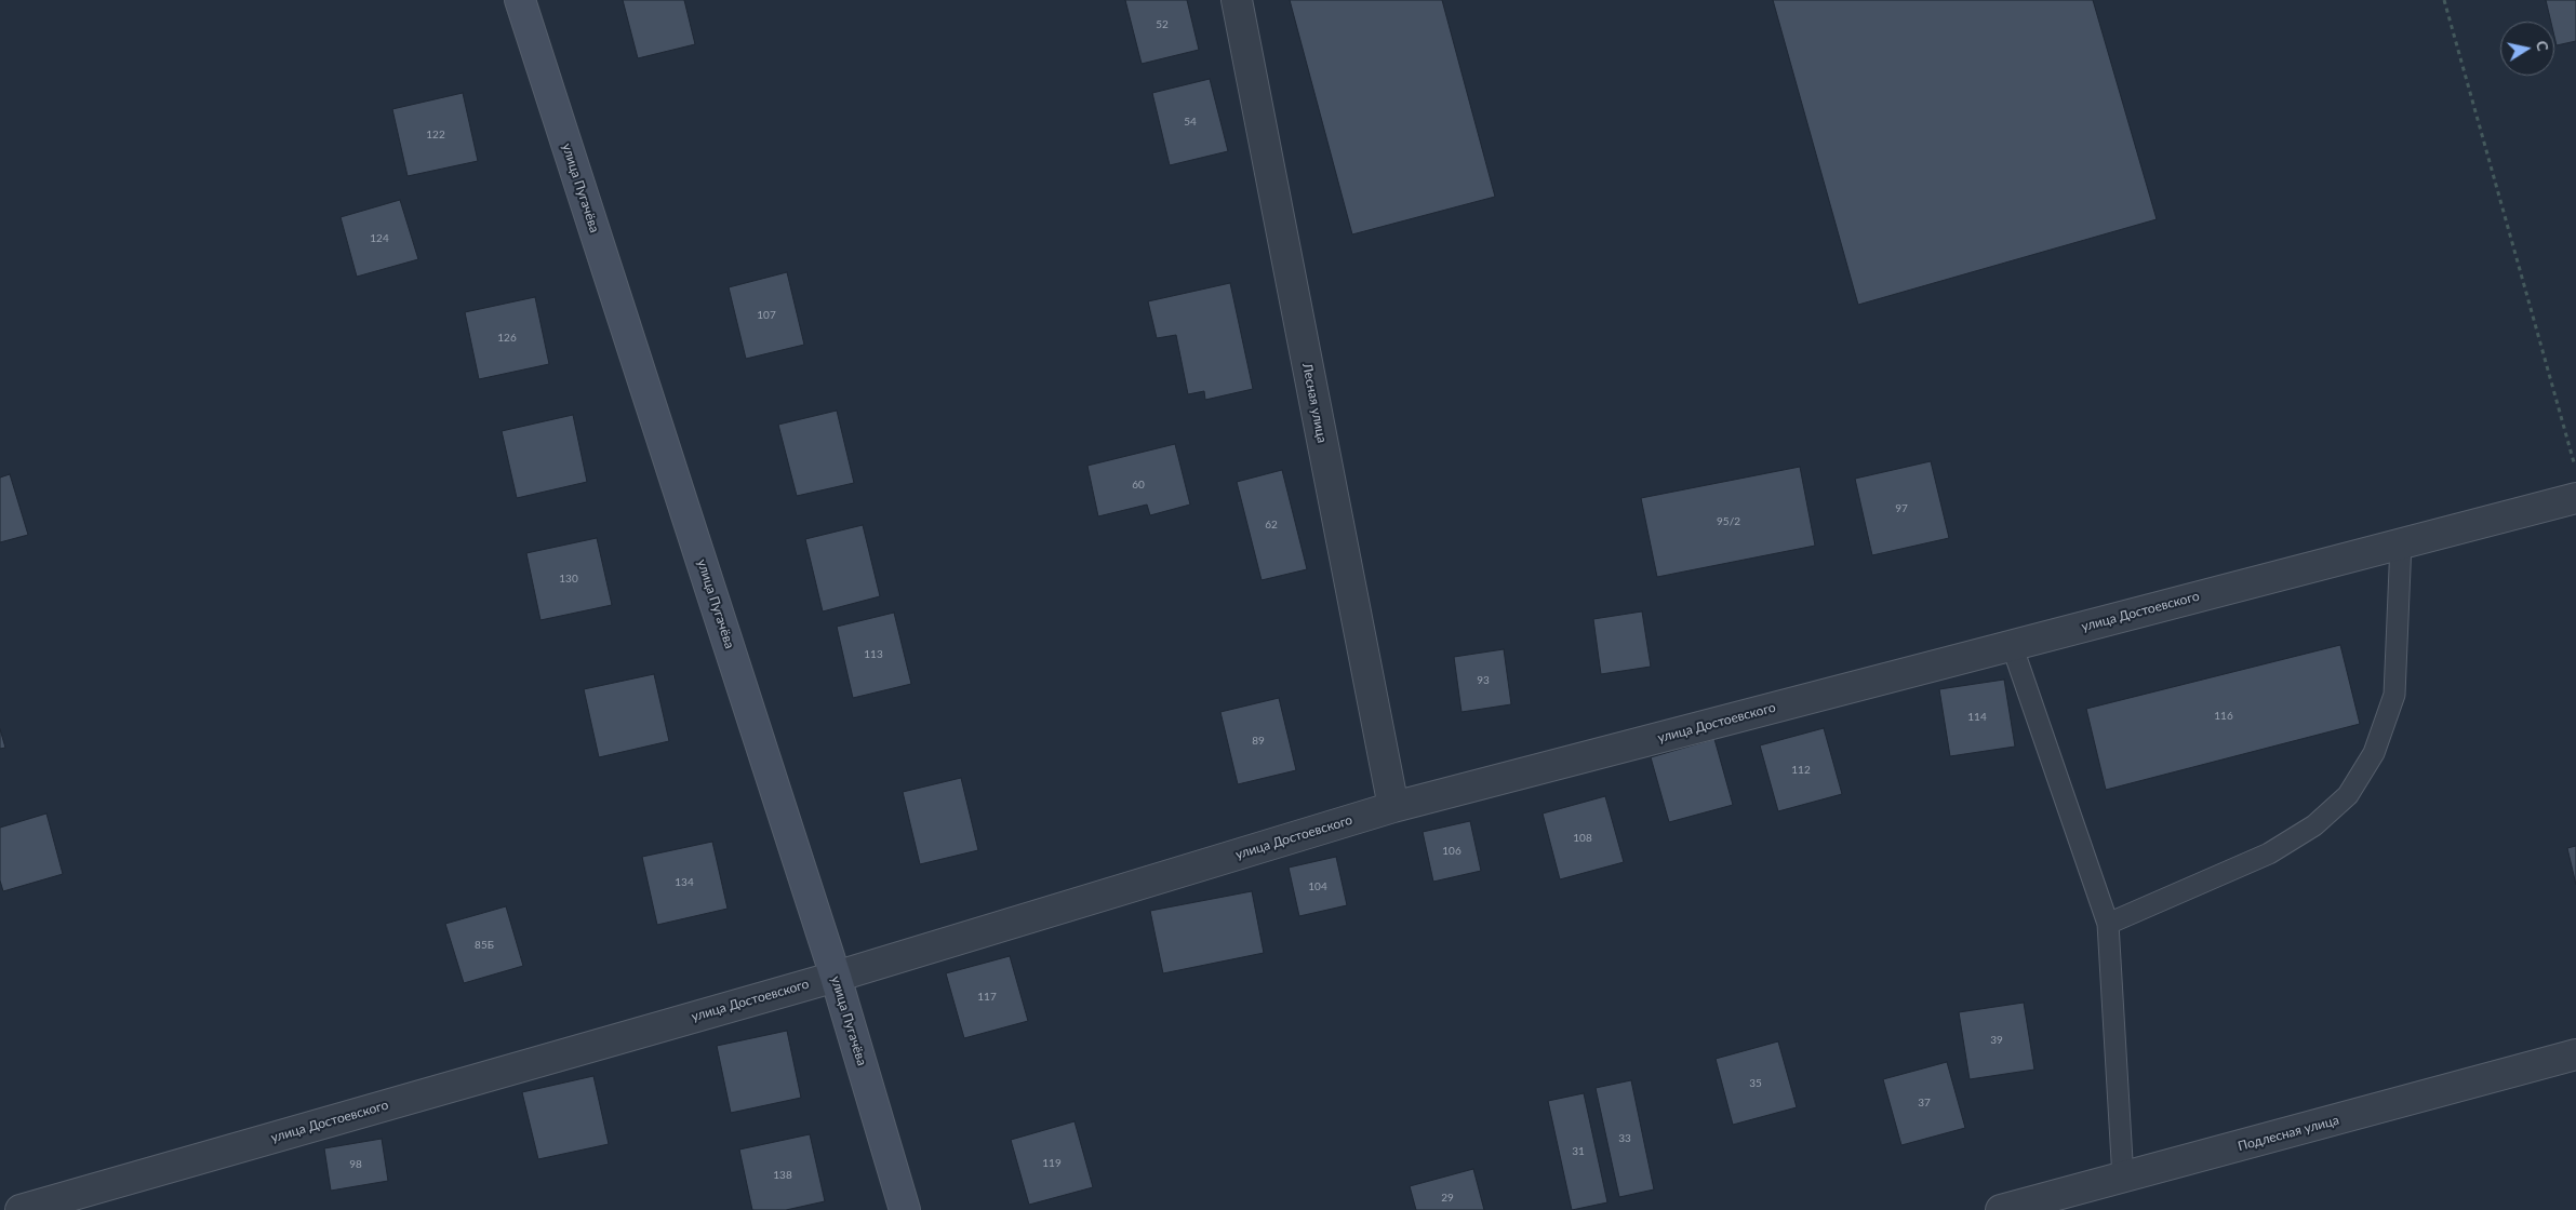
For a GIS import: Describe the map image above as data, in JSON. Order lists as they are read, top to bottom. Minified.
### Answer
{"streets":{"main road":["улица Пугачёва"],"street":["Лесная улица","улица Достоевского","Подлесная улица"]},"crossings":[["улица Пугачёва","улица Достоевского"],["Лесная улица","улица Достоевского"]],"house_numbers":["52","54","122","124","107","126","60","97","95/2","62","130","113","93","116","114","89","112","108","106","134","104","85Б","117","39","35","37","33","31","119","98","138","29"],"north":"right"}
